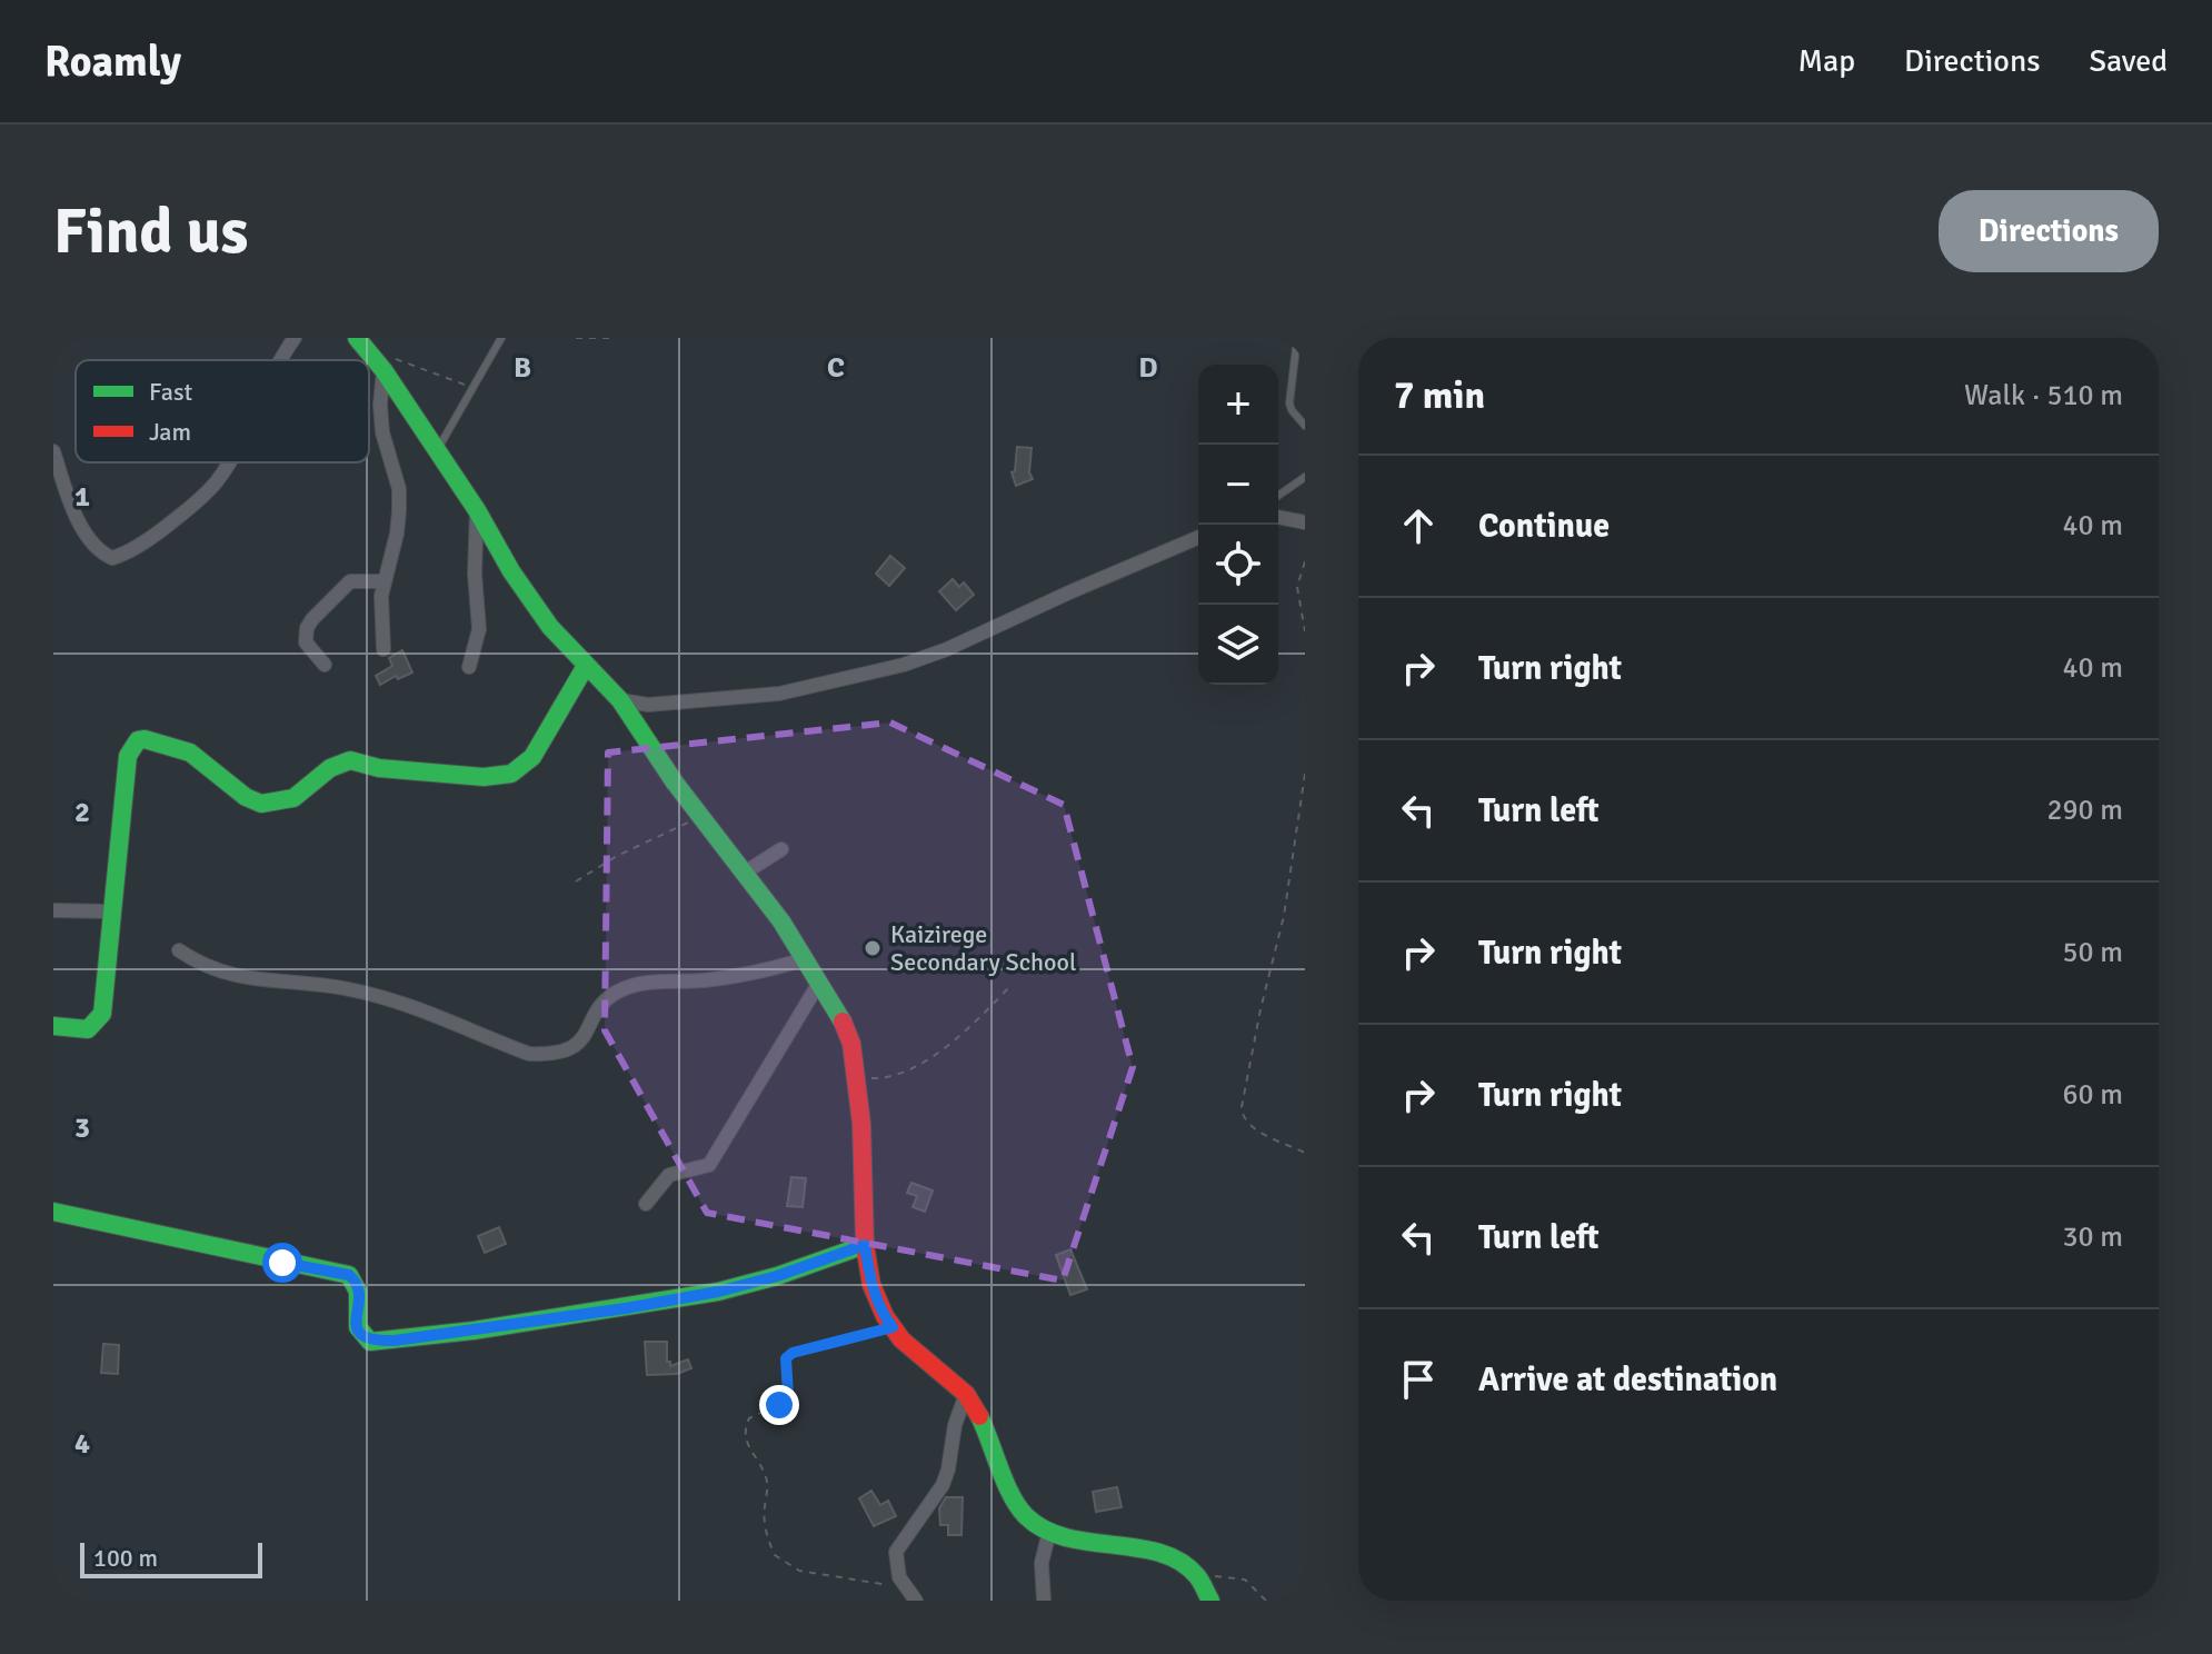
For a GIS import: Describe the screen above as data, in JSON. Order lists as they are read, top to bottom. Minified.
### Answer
{"places":["Kaizirege Secondary School"],"legend":["Fast","Jam"],"scale_bar":"100 m","page":{"header":"Roamly","nav":["Map","Directions","Saved"],"buttons":"Directions","title":"Find us","heading":["7 min","Walk · 510 m"],"map_buttons":["+","−"],"list":[["Continue","40 m"],["Turn right","40 m"],["Turn left","290 m"],["Turn right","50 m"],["Turn right","60 m"],["Turn left","30 m"],"Arrive at destination"],"scale":"100 m"},"grid":{"columns":["B","C","D"],"rows":["1","2","3","4"]}}
